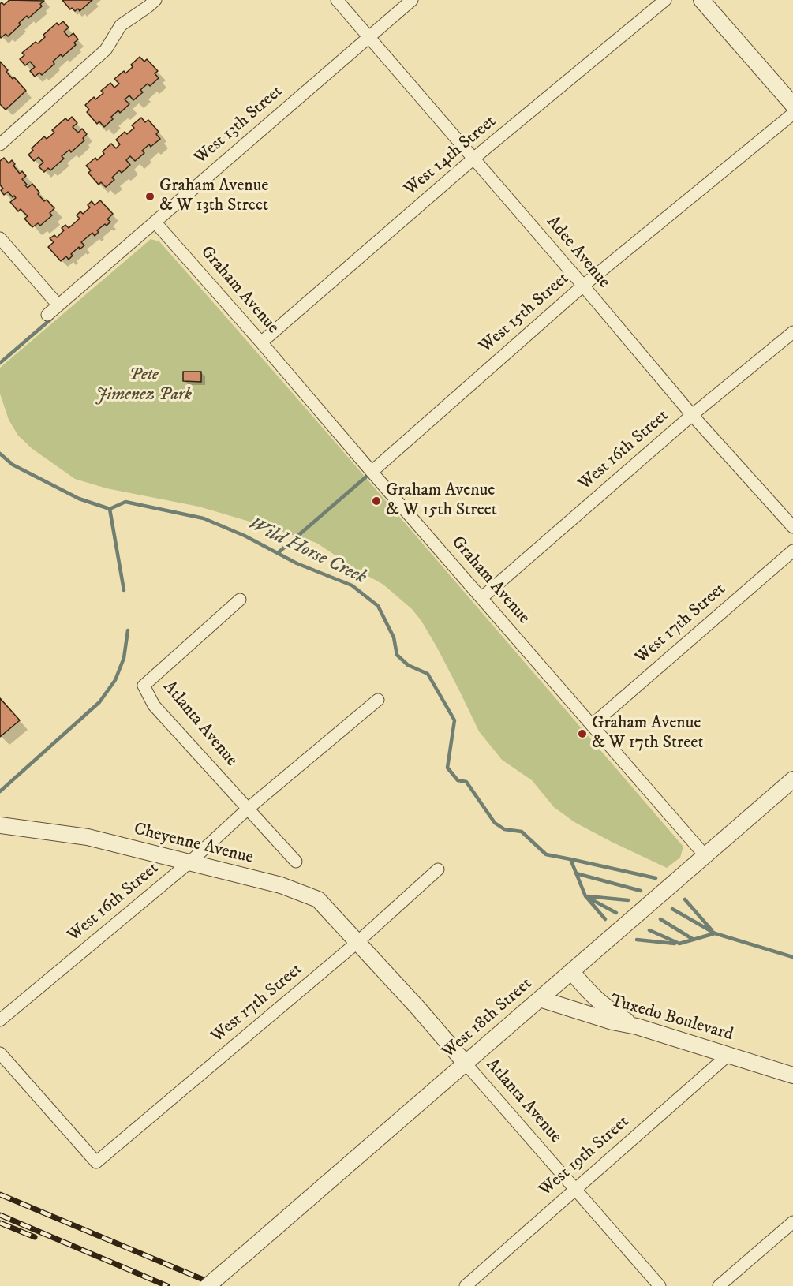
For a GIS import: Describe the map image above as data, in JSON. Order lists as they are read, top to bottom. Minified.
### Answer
{"streets":{"street":["West 13th Street","West 14th Street","Adee Avenue","Graham Avenue","West 15th Street","West 16th Street","West 17th Street","Atlanta Avenue","Cheyenne Avenue","West 18th Street","Tuxedo Boulevard","West 19th Street"]},"crossings":[["West 13th Street","Adee Avenue"],["West 13th Street","Graham Avenue"],["West 14th Street","Adee Avenue"],["West 14th Street","Graham Avenue"],["Adee Avenue","West 15th Street"],["Adee Avenue","West 16th Street"],["Graham Avenue","West 15th Street"],["Graham Avenue","West 16th Street"],["Graham Avenue","West 17th Street"],["Graham Avenue","West 18th Street"],["West 16th Street","Atlanta Avenue"],["West 16th Street","Cheyenne Avenue"],["West 17th Street","Atlanta Avenue"],["West 17th Street","Cheyenne Avenue"],["Atlanta Avenue","Cheyenne Avenue"],["Atlanta Avenue","West 18th Street"],["Atlanta Avenue","West 19th Street"],["West 18th Street","Tuxedo Boulevard"],["Tuxedo Boulevard","West 19th Street"]],"water":["Wild Horse Creek"],"parks":["Pete Jimenez Park"],"places":["Graham Avenue & W 13th Street","Graham Avenue & W 15th Street","Graham Avenue & W 17th Street"]}
